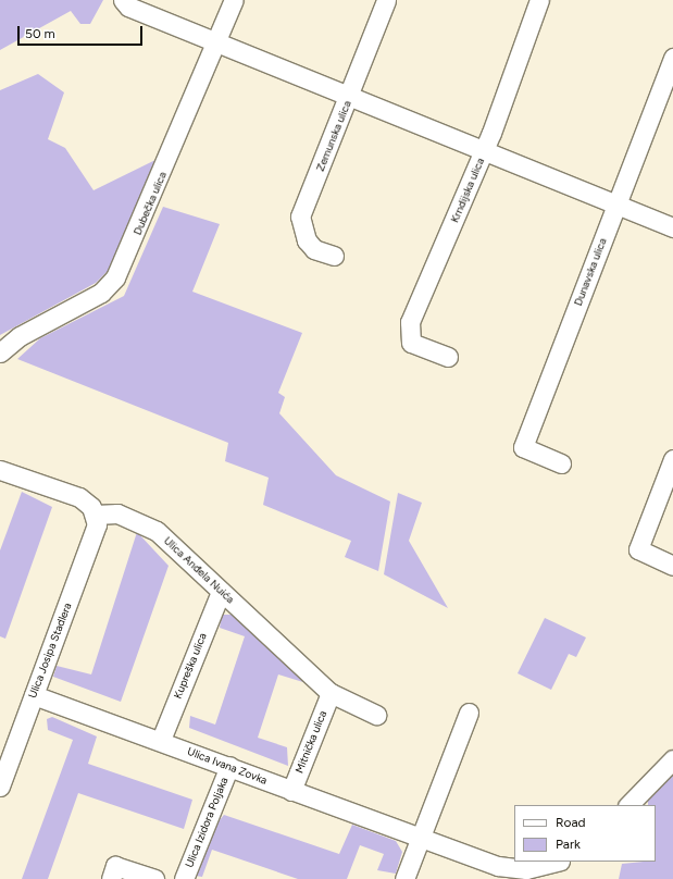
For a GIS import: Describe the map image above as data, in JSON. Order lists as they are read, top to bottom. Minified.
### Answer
{"streets":{"street":["Zemunska ulica","Krndijska ulica","Dubečka ulica","Dunavska ulica","Ulica Anđela Nuića","Ulica Josipa Stadlera","Kupreška ulica","Mitnička ulica","Ulica Ivana Zovka","Ulica Izidora Poljaka"]},"crossings":[["Ulica Anđela Nuića","Ulica Josipa Stadlera"],["Ulica Anđela Nuića","Kupreška ulica"],["Ulica Anđela Nuića","Mitnička ulica"],["Ulica Josipa Stadlera","Ulica Ivana Zovka"],["Kupreška ulica","Ulica Ivana Zovka"],["Mitnička ulica","Ulica Ivana Zovka"],["Ulica Ivana Zovka","Ulica Izidora Poljaka"]],"legend":["Road","Park"],"scale_bar":"50 m"}
